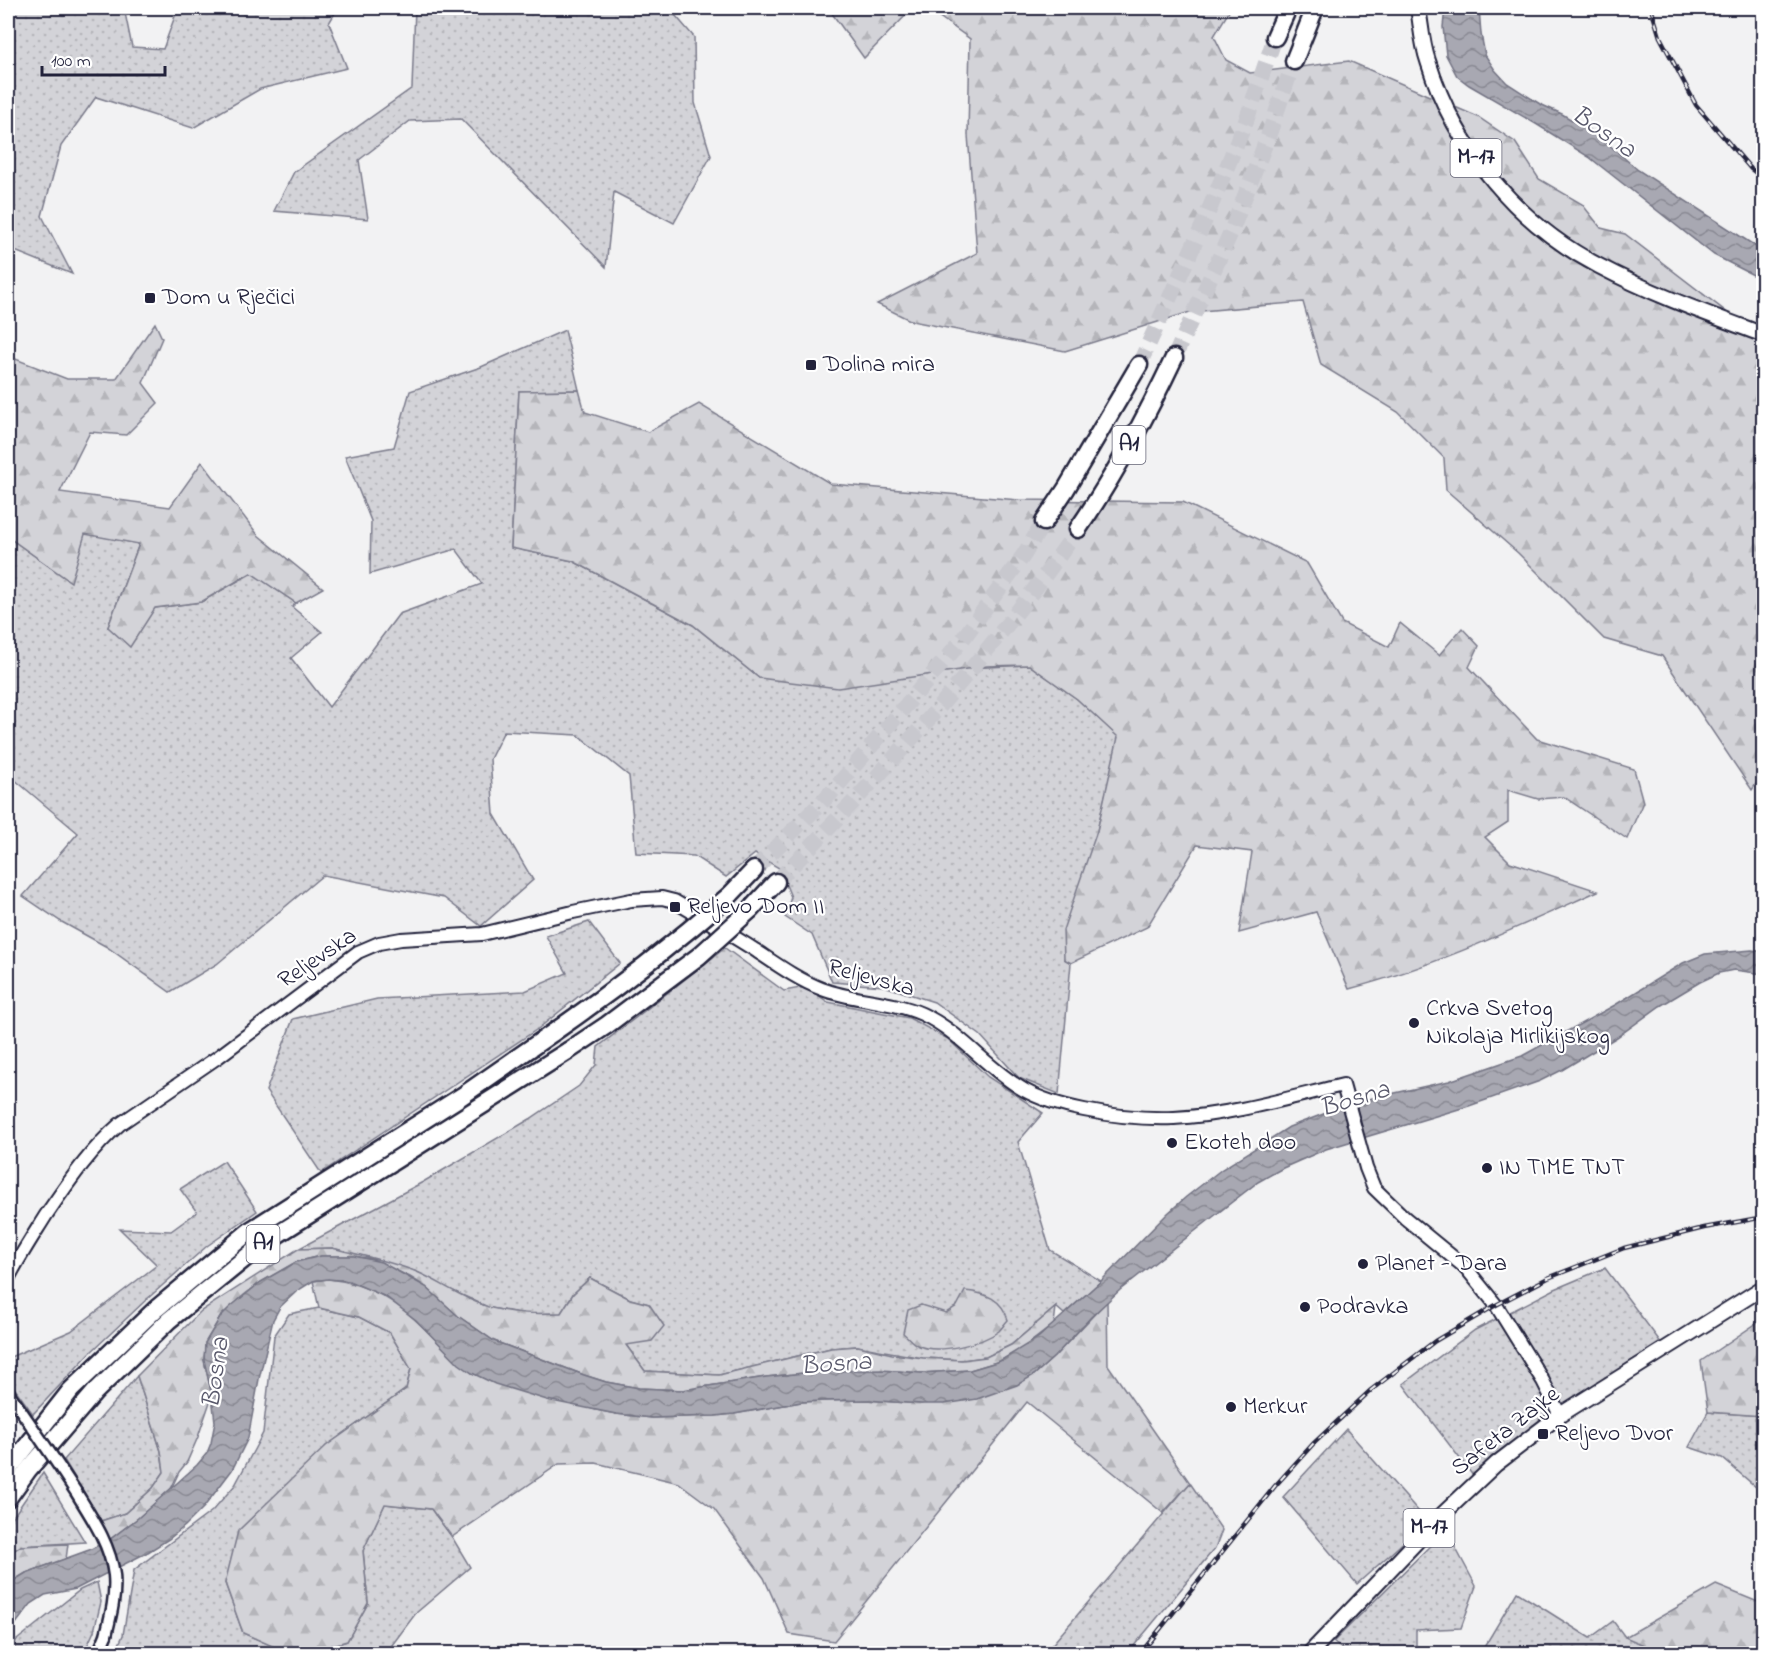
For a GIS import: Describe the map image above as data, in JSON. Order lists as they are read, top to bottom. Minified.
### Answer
{"streets":{"highway":["A1"],"main road":["M-17","Reljevska","Safeta Zajke"]},"crossings":[["Reljevska","Safeta Zajke"]],"water":["Bosna"],"places":{"transit":["Dom u Rječici","Dolina mira","Reljevo Dom II","Reljevo Dvor"],"other":["Crkva Svetog Nikolaja Mirlikijskog","Ekoteh doo","IN TIME TNT","Planet - Dara","Podravka","Merkur"]},"scale_bar":"100 m"}
